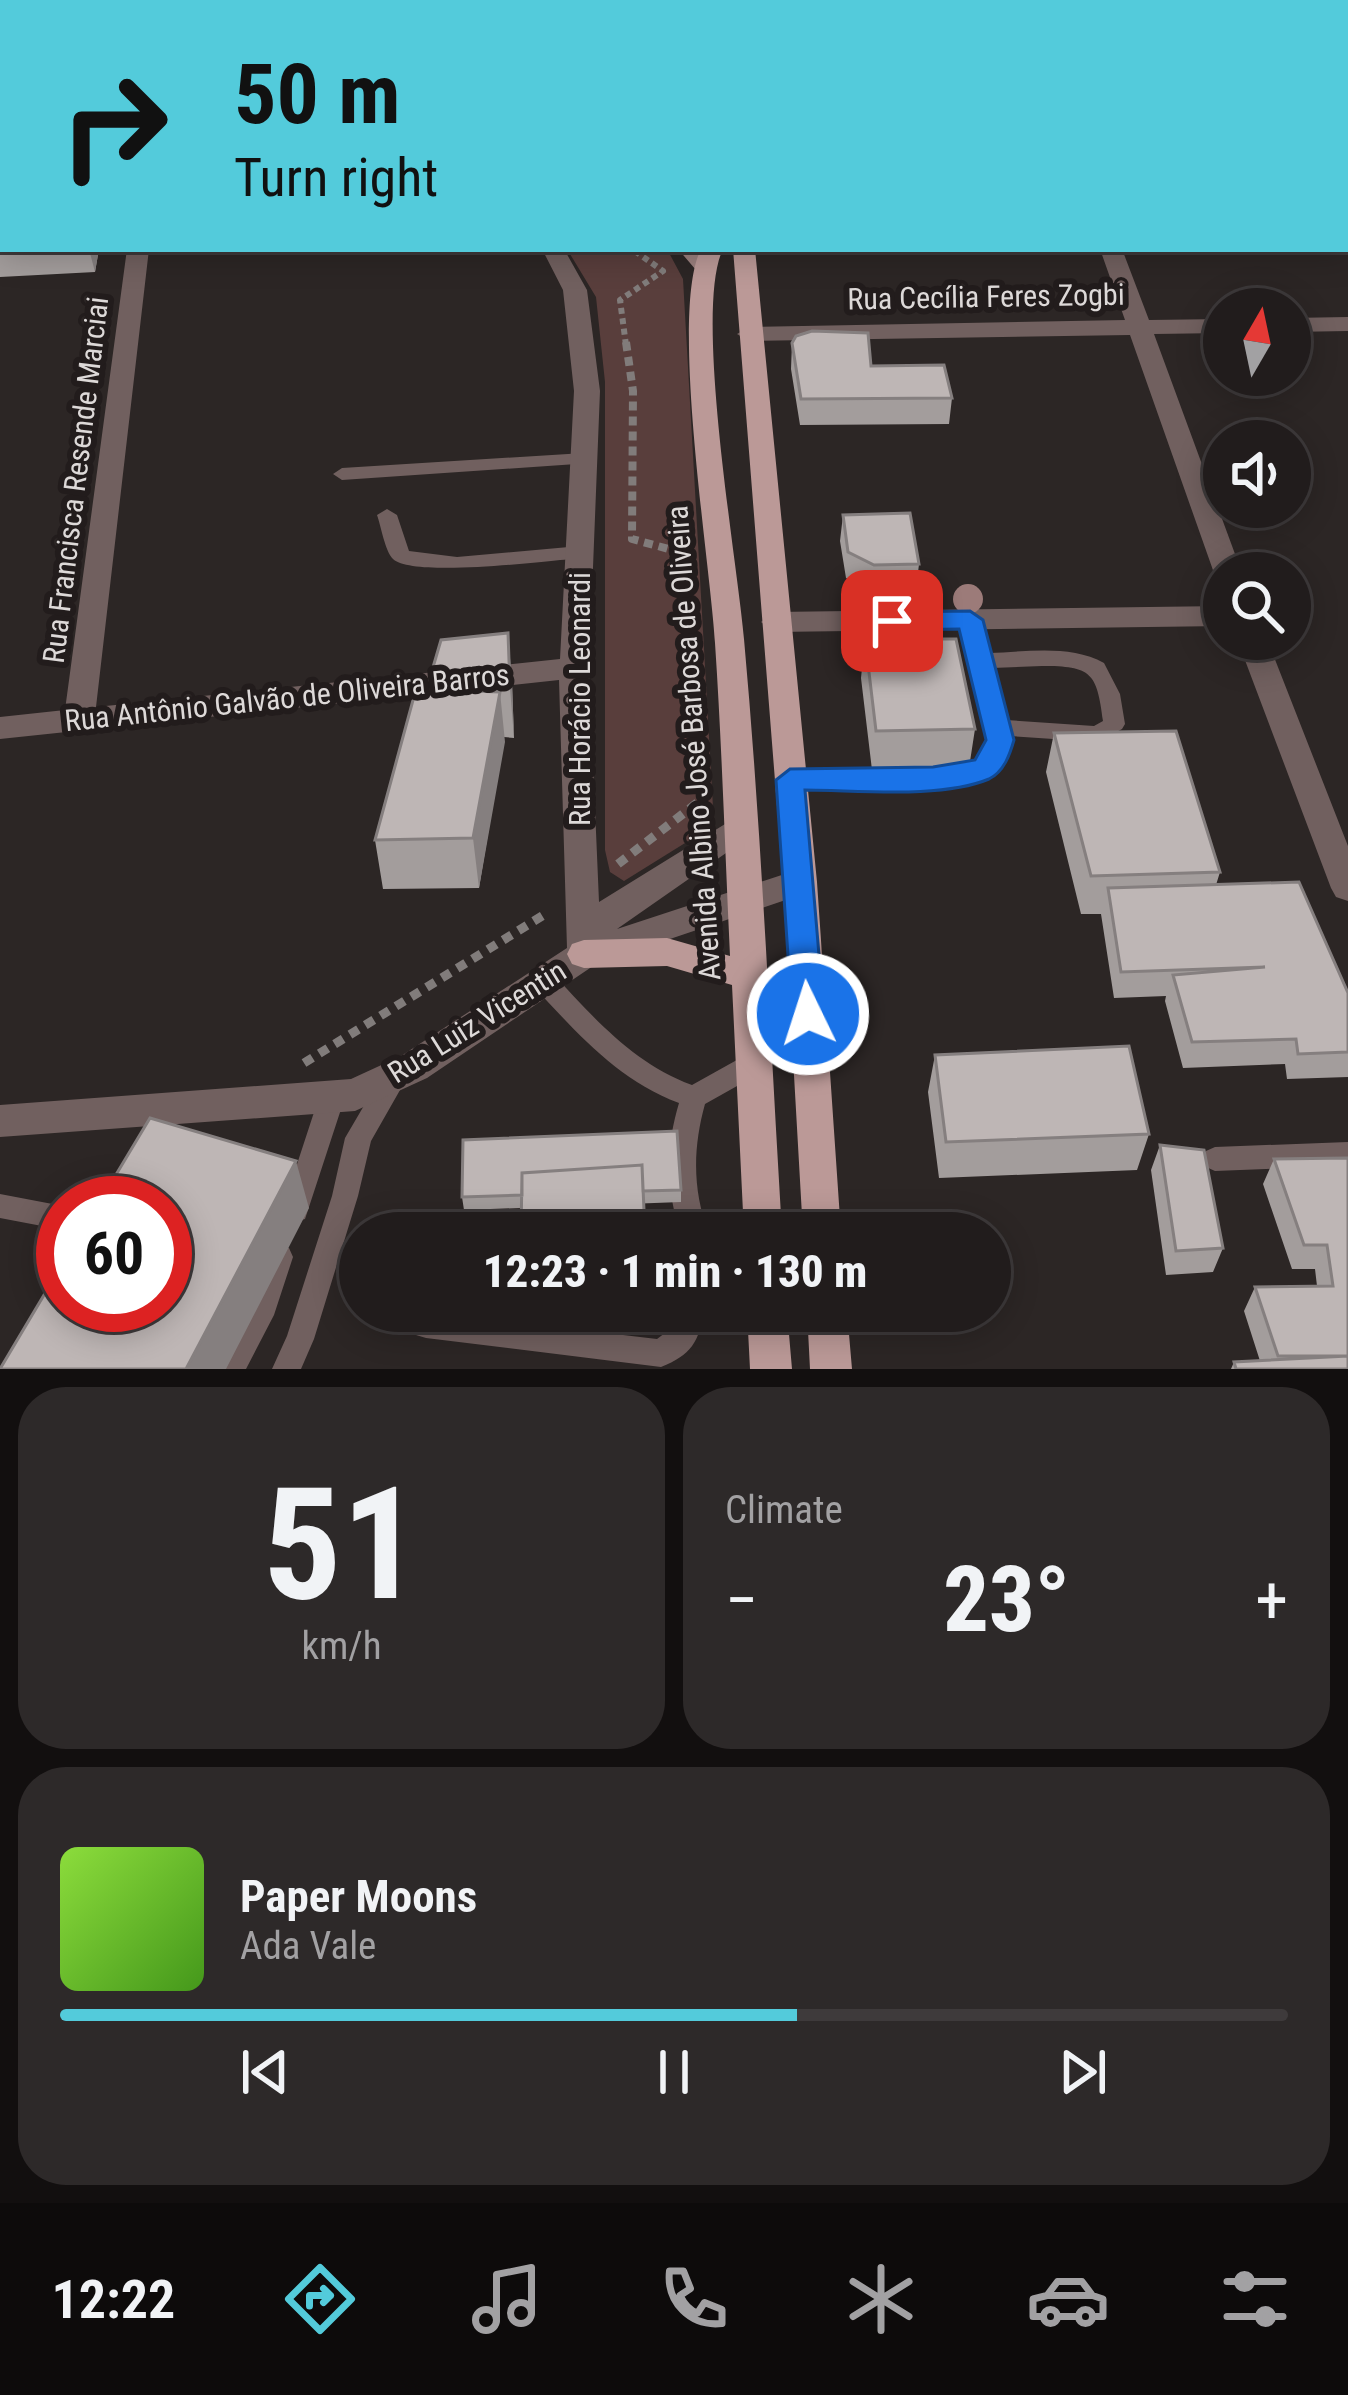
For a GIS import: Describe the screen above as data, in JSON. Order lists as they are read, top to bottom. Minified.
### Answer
{"streets":{"main road":["Avenida Albino José Barbosa de Oliveira"],"street":["Rua Cecília Feres Zogbi","Rua Francisca Resende Marciai","Rua Antônio Galvão de Oliveira Barros","Rua Horácio Leonardi","Rua Luiz Vicentin"]},"crossings":[["Rua Francisca Resende Marciai","Rua Antônio Galvão de Oliveira Barros"],["Rua Antônio Galvão de Oliveira Barros","Rua Horácio Leonardi"],["Rua Horácio Leonardi","Rua Luiz Vicentin"],["Avenida Albino José Barbosa de Oliveira","Rua Luiz Vicentin"]],"north":"top","page":{"turn":["50 m","Turn right"],"limit":"60","trip":"12:23 · 1 min · 130 m","tile":[["51","km/h"],"Climate"],"heat":["−","23°","+"],"song":["Paper Moons","Ada Vale"],"tabs":"12:22"}}
